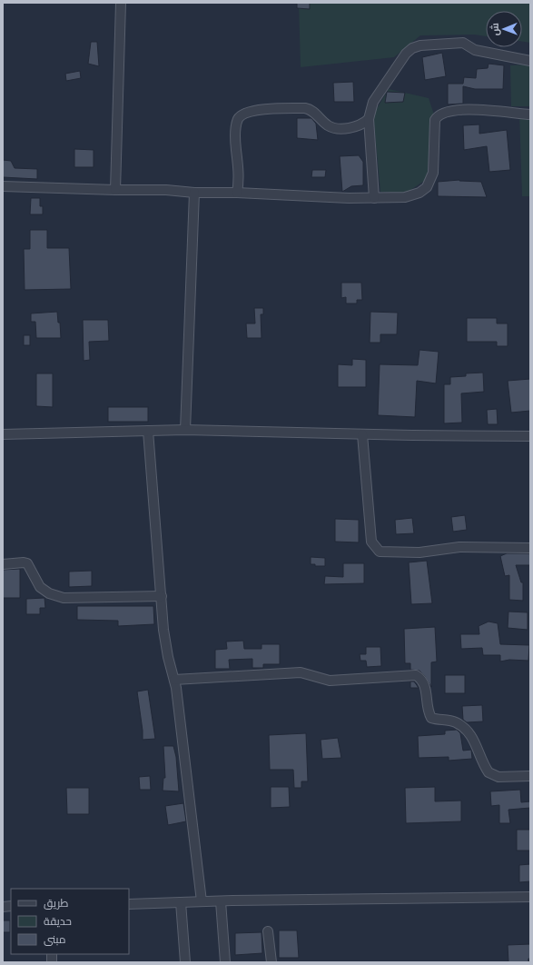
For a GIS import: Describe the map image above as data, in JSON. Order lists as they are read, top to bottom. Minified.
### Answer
{"legend":["طريق","حديقة","مبنى"],"north":"left"}
